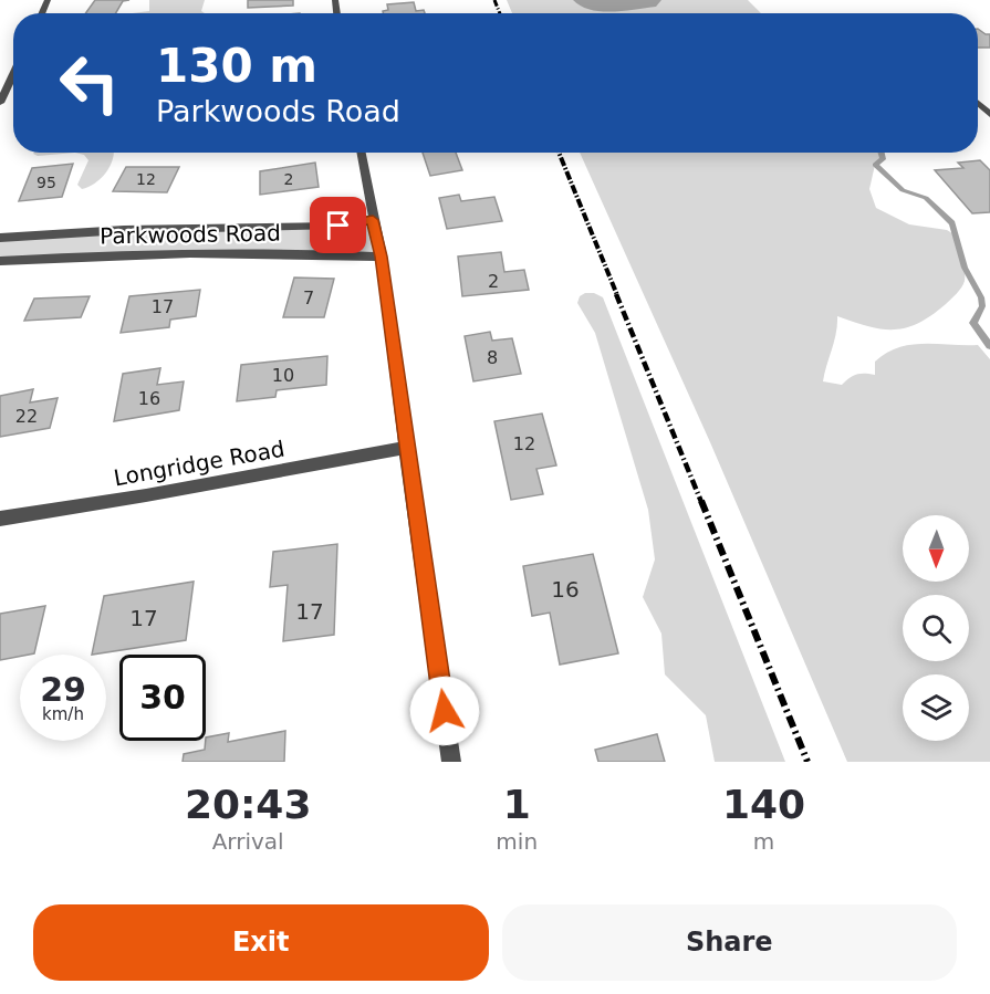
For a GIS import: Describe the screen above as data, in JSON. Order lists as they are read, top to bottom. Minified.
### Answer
{"streets":{"street":["Parkwoods Road","Longridge Road"]},"house_numbers":["12","2","95","2","7","17","8","10","16","22","12","16","17","17"],"north":"bottom","page":{"turn":["130 m","Parkwoods Road"],"speed":"29 km/h","limit":"30","eta":["20:43","Arrival","1","min","140","m"],"buttons":["Exit","Share"]}}
